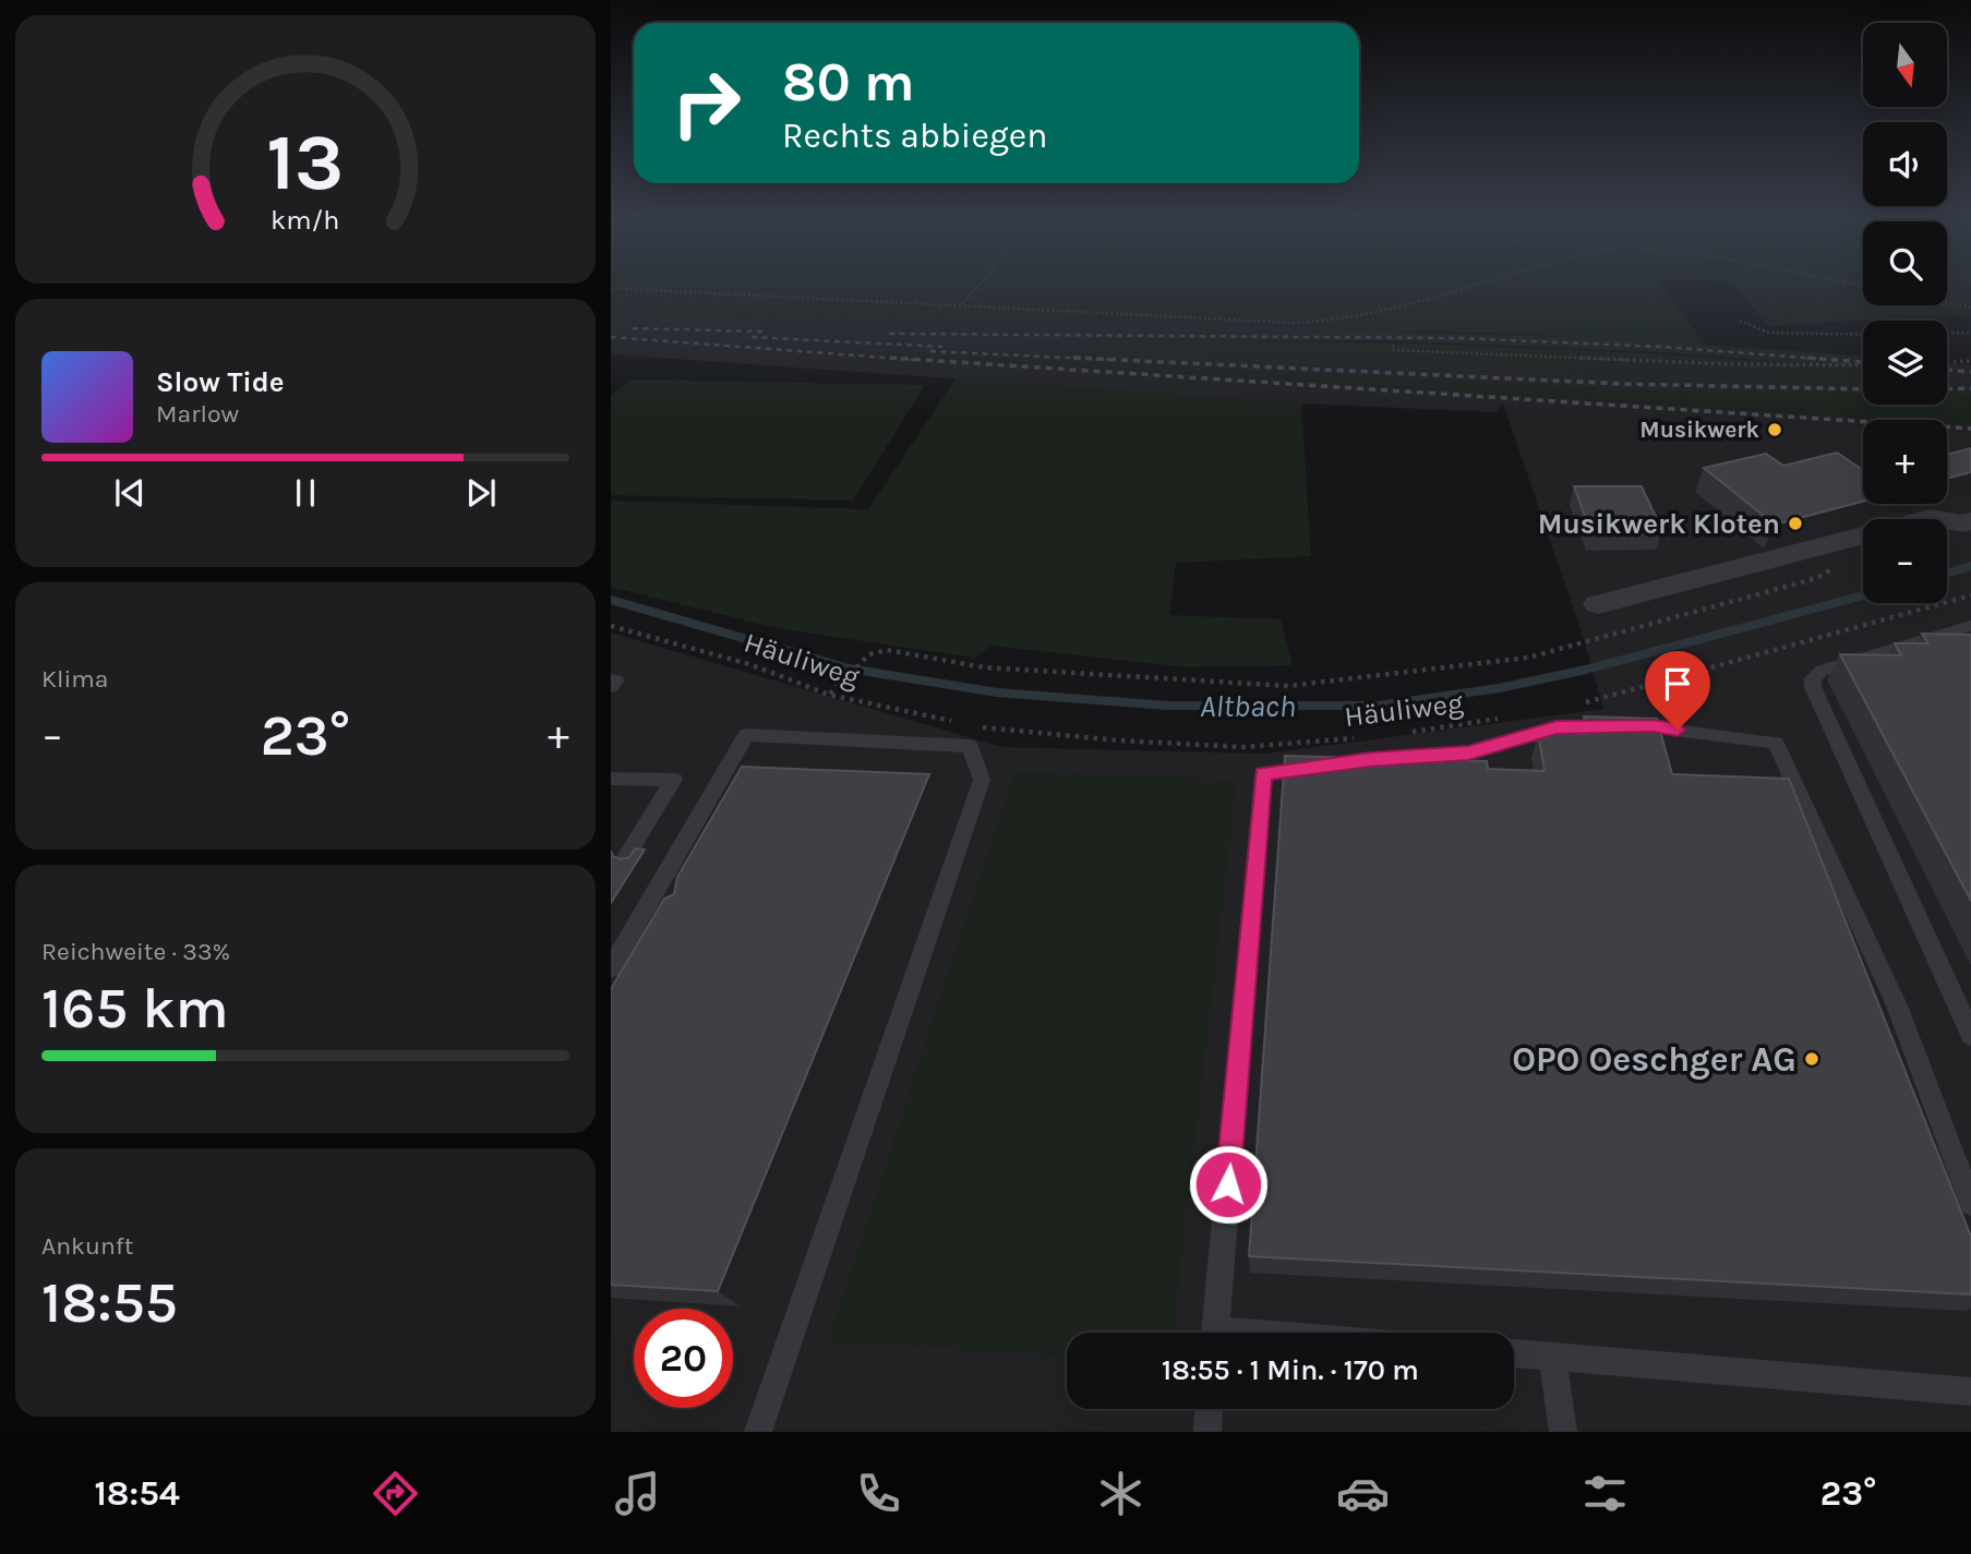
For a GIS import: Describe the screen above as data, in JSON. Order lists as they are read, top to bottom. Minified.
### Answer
{"streets":{"path":["Häuliweg"]},"water":["Altbach"],"places":["Musikwerk","Musikwerk Kloten","OPO Oeschger AG"],"north":"bottom","page":{"map_buttons":["+","−"],"turn":["80 m","Rechts abbiegen"],"song":["Slow Tide","Marlow"],"tile":["Klima",["Reichweite · 33%","165 km"],["Ankunft","18:55"]],"heat":["−","23°","+"],"limit":"20","trip":"18:55 · 1 Min. · 170 m","tabs":["18:54","23°"],"gauge":["13","km/h"]}}
